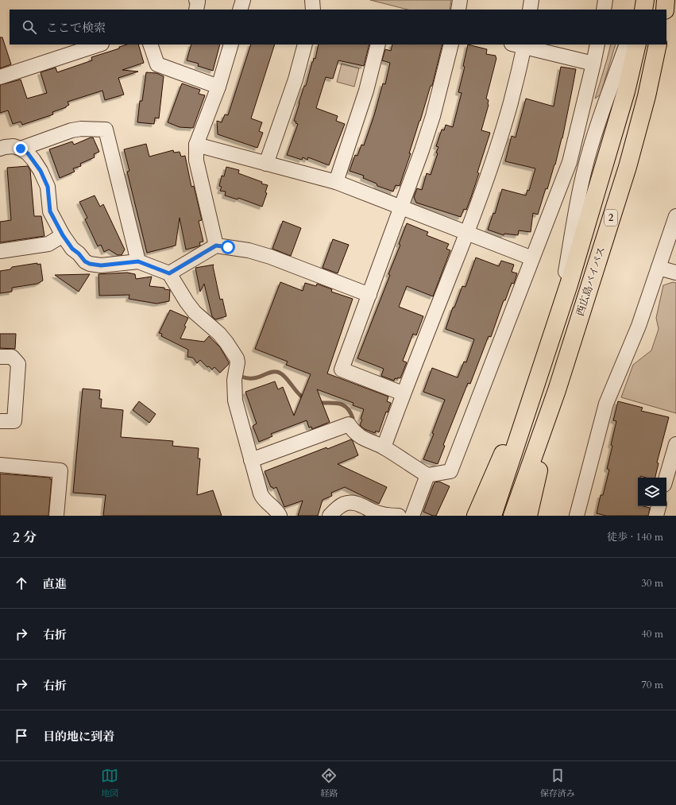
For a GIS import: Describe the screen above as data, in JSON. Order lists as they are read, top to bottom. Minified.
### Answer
{"streets":{"highway":["2","西広島バイパス"]},"page":{"search":"ここで検索","heading":["2 分","徒歩 · 140 m"],"list":[["直進","30 m"],["右折","40 m"],["右折","70 m"],"目的地に到着"],"nav":["地図","経路","保存済み"]}}
